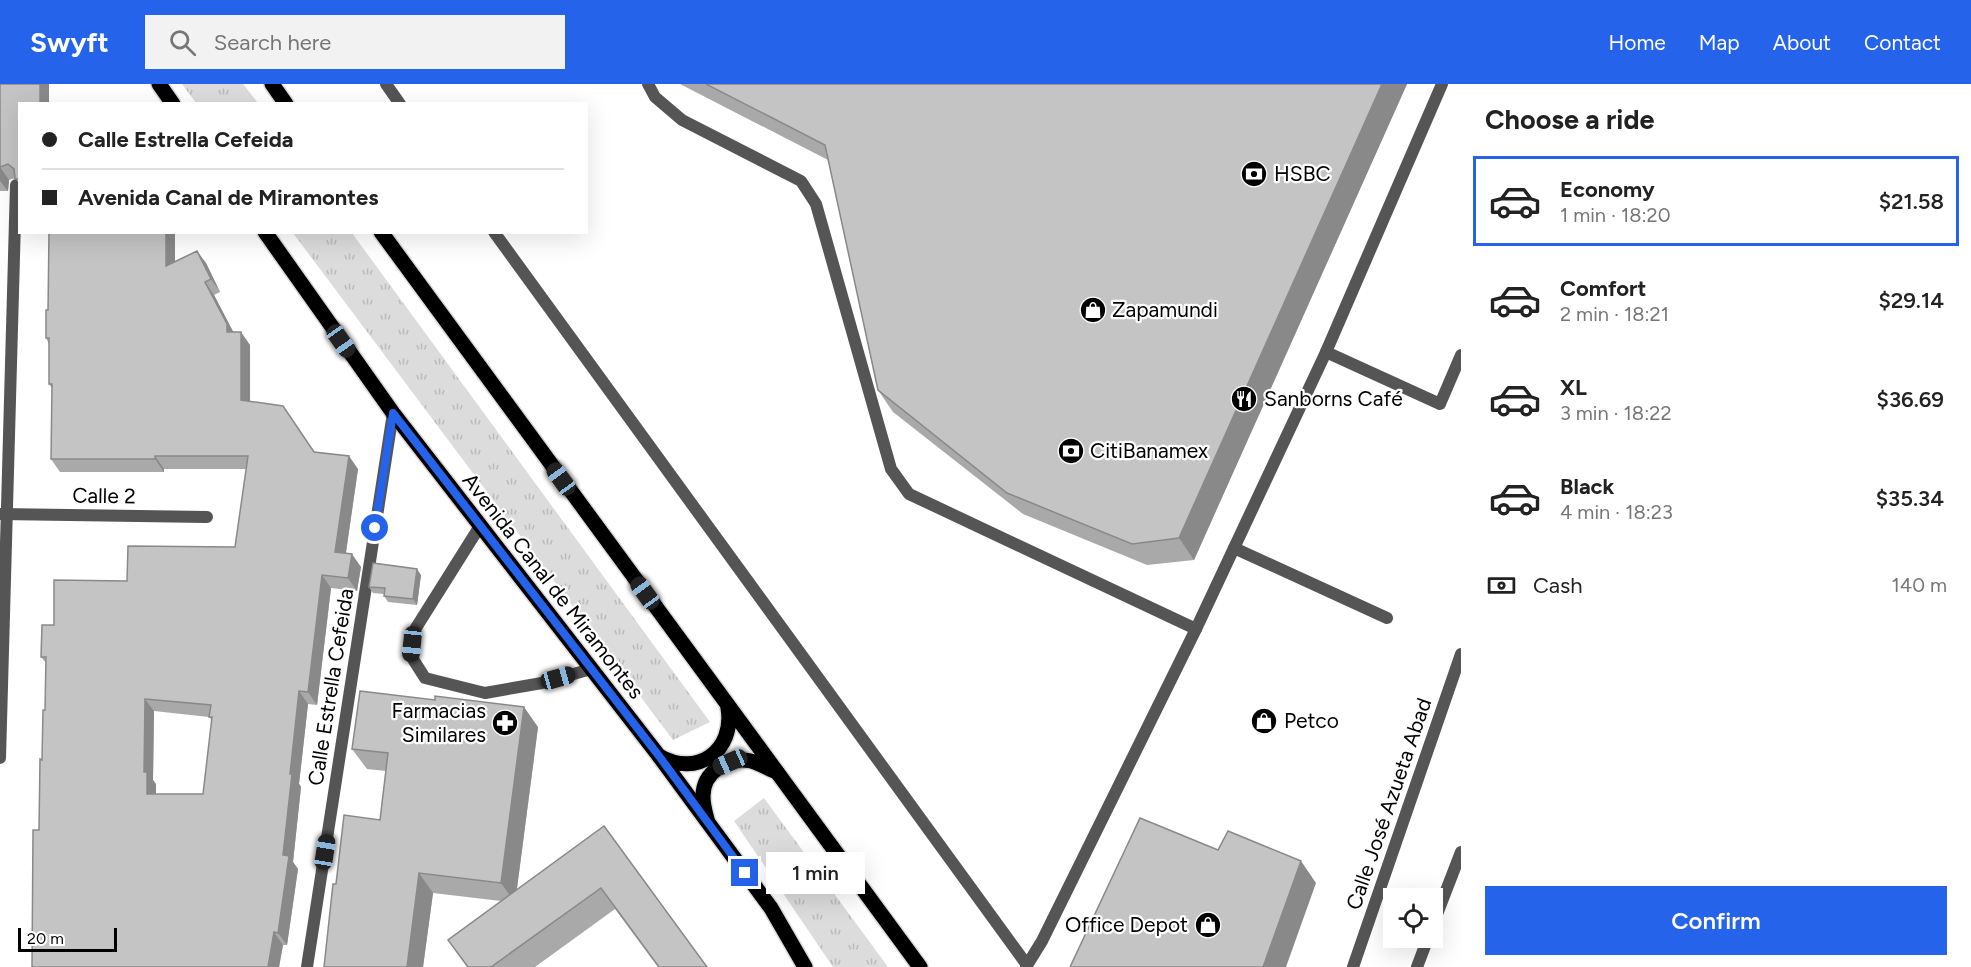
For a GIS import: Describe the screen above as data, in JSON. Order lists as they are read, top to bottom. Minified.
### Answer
{"streets":{"main road":["Avenida Canal de Miramontes"],"street":["Calle 2","Calle Estrella Cefeida","Calle José Azueta Abad"]},"crossings":[["Avenida Canal de Miramontes","Calle Estrella Cefeida"]],"places":{"bank":["HSBC","CitiBanamex"],"shop":["Zapamundi","Petco","Office Depot"],"restaurant":["Sanborns Café"],"pharmacy":["Farmacias Similares"]},"scale_bar":"20 m","page":{"header":"Swyft","search":"Search here","nav":["Home","Map","About","Contact"],"heading":"Choose a ride","banner":["Calle Estrella Cefeida","Avenida Canal de Miramontes"],"list":[{"name":"Economy","note":"1 min · 18:20","value":"$21.58"},{"name":"Comfort","note":"2 min · 18:21","value":"$29.14"},{"name":"XL","note":"3 min · 18:22","value":"$36.69"},{"name":"Black","note":"4 min · 18:23","value":"$35.34"}],"pay":["Cash","140 m"],"bubble":"1 min","buttons":"Confirm","scale":"20 m"}}
